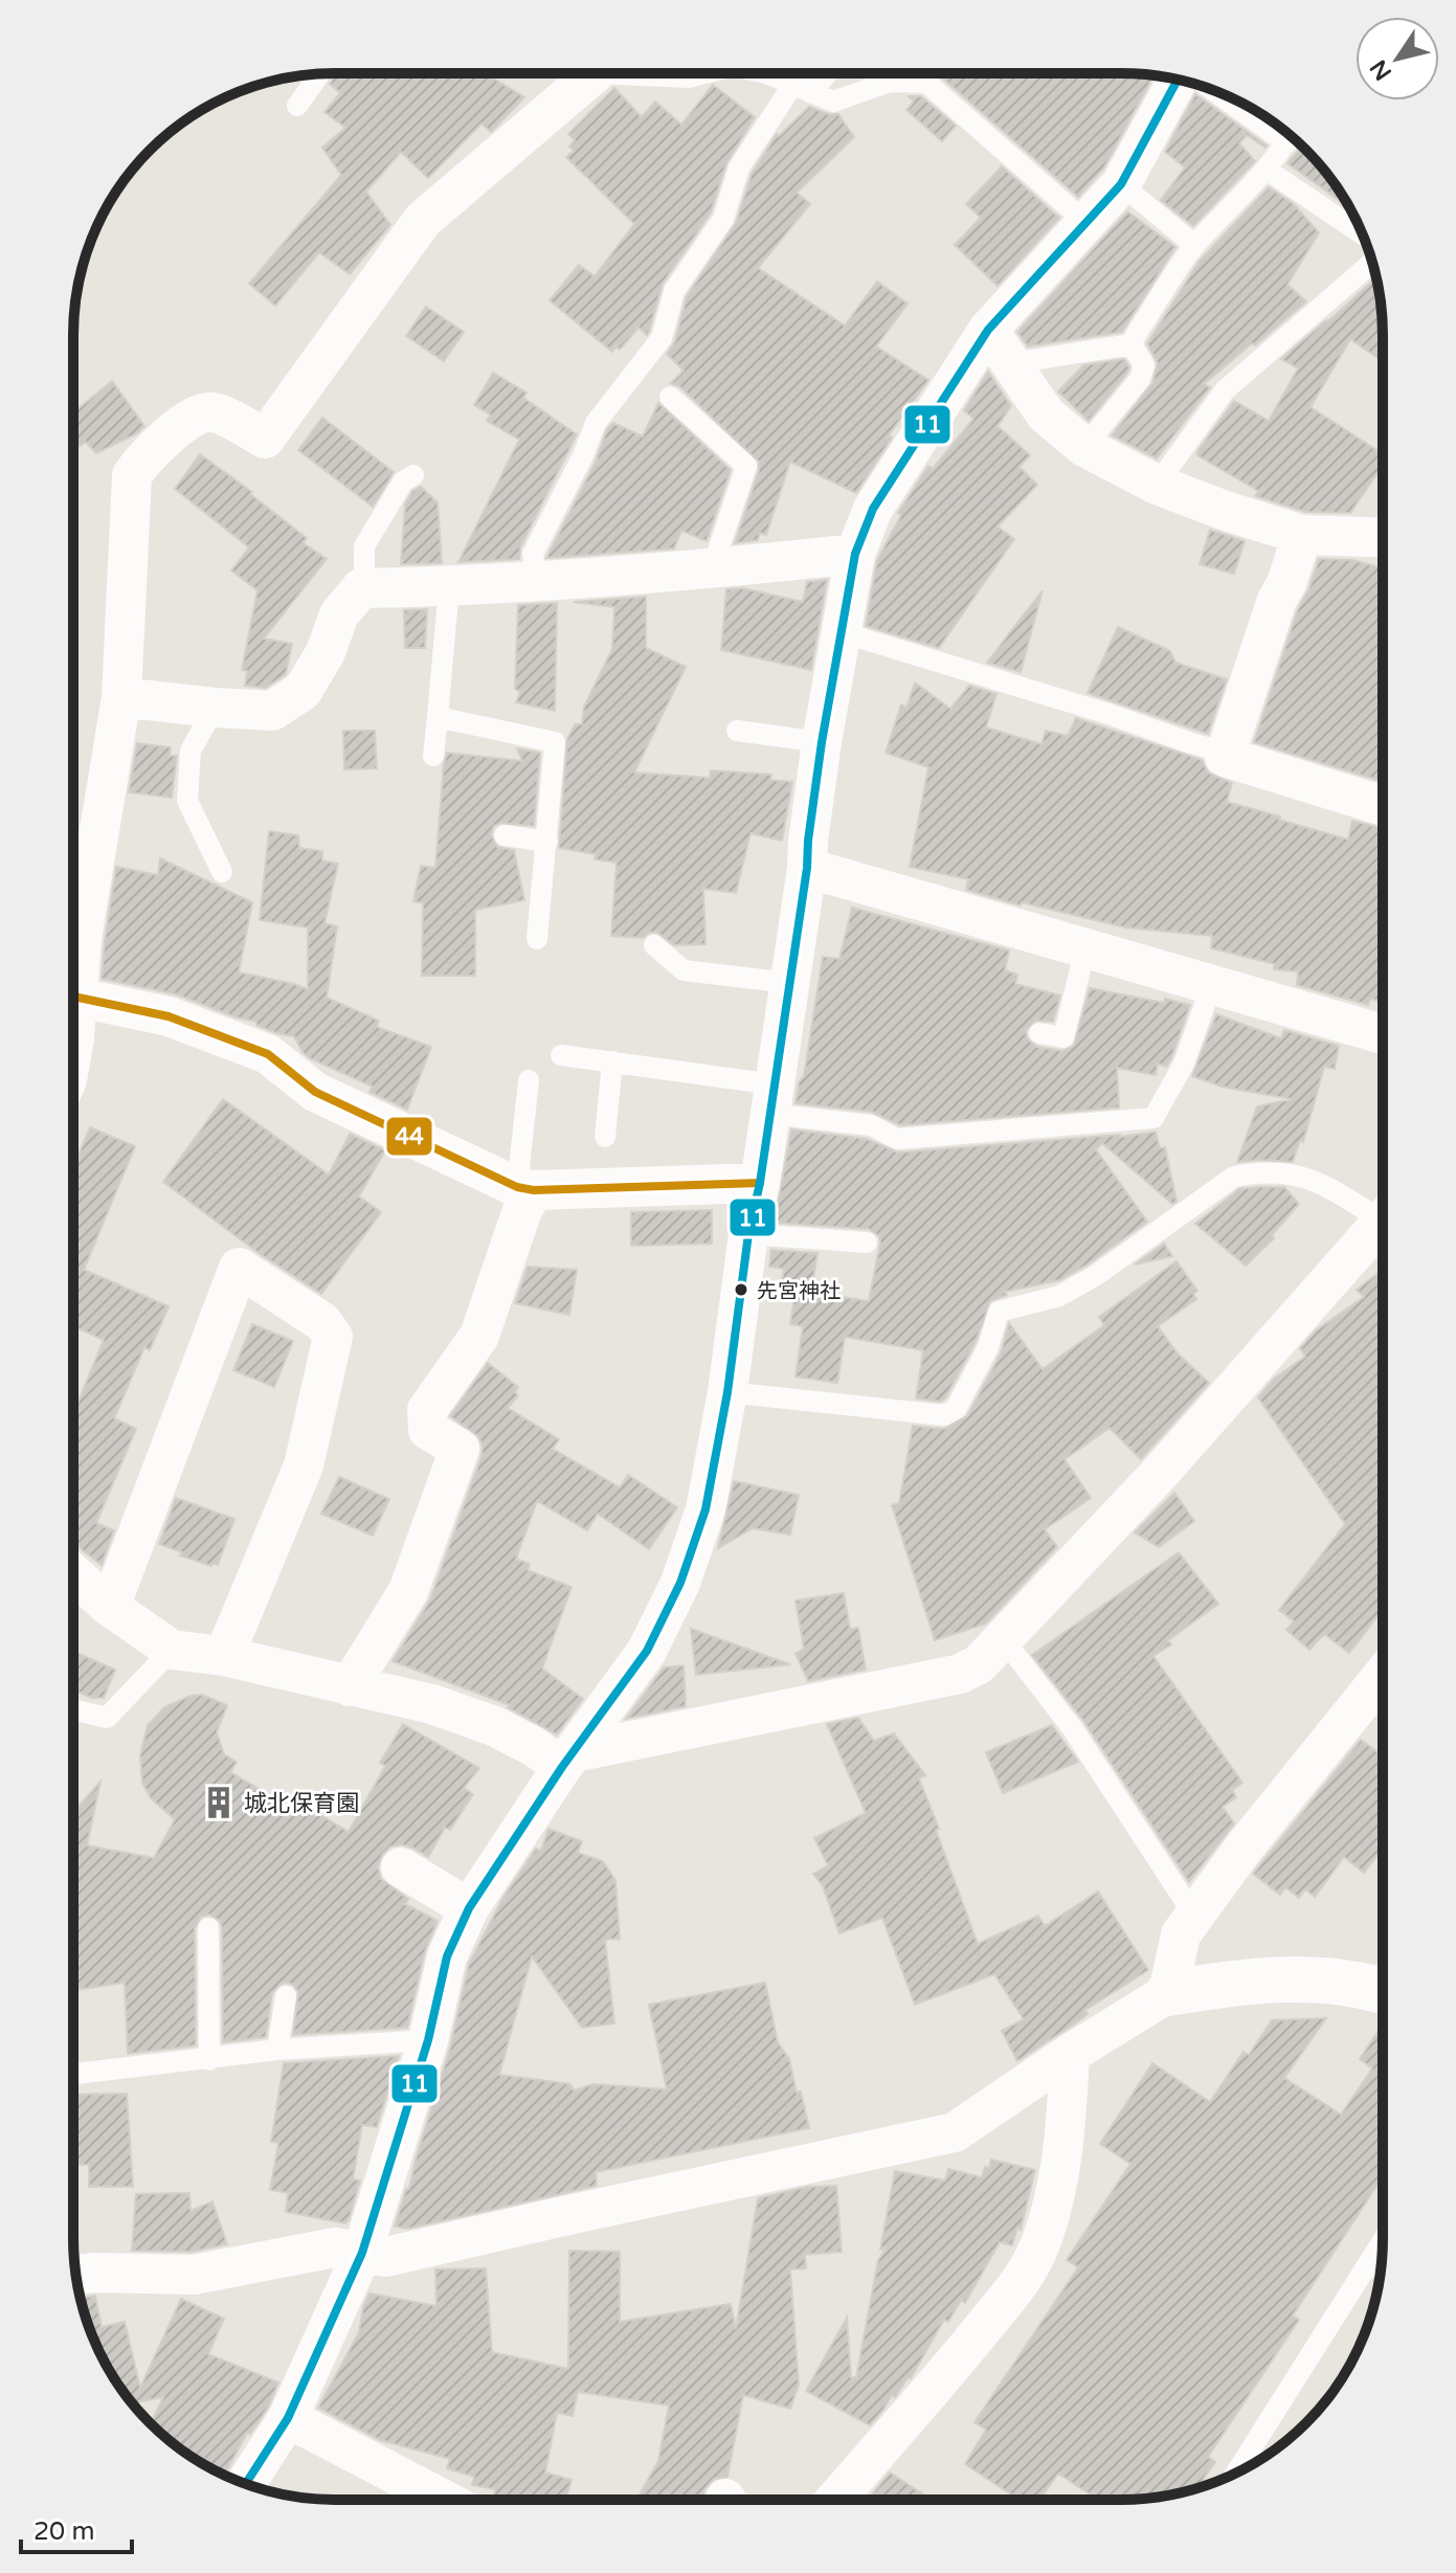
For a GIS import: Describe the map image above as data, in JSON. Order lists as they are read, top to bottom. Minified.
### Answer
{"places":{"other":["先宮神社"],"building":["城北保育園"]},"lines":["transit line 11","transit line 44"],"scale_bar":"20 m","north":"bottom left"}
